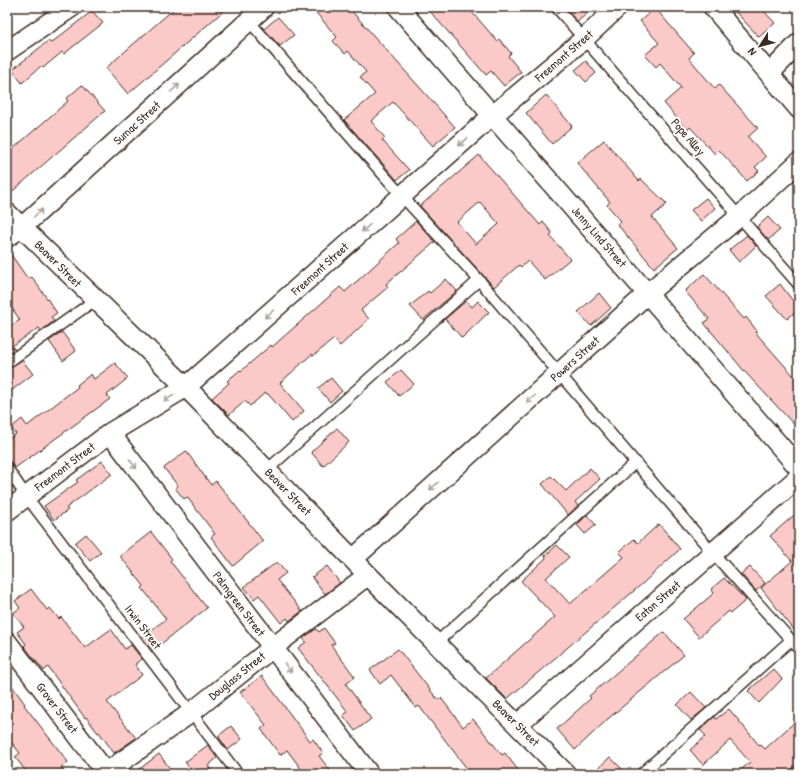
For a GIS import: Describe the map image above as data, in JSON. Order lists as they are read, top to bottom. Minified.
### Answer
{"streets":{"street":["Freemont Street","Sumac Street","Jenny Lind Street","Beaver Street","Powers Street","Eaton Street","Palmgreen Street","Douglass Street","Grover Street"],"lane":["Pope Alley","Irwin Street"]},"crossings":[["Freemont Street","Pope Alley"],["Freemont Street","Jenny Lind Street"],["Freemont Street","Beaver Street"],["Freemont Street","Palmgreen Street"],["Freemont Street","Irwin Street"],["Sumac Street","Beaver Street"],["Pope Alley","Powers Street"],["Jenny Lind Street","Powers Street"],["Beaver Street","Powers Street"],["Beaver Street","Eaton Street"],["Beaver Street","Douglass Street"],["Palmgreen Street","Douglass Street"],["Irwin Street","Douglass Street"],["Douglass Street","Grover Street"]],"one_way":["Freemont Street","Sumac Street","Powers Street","Palmgreen Street"],"north":"bottom left"}
